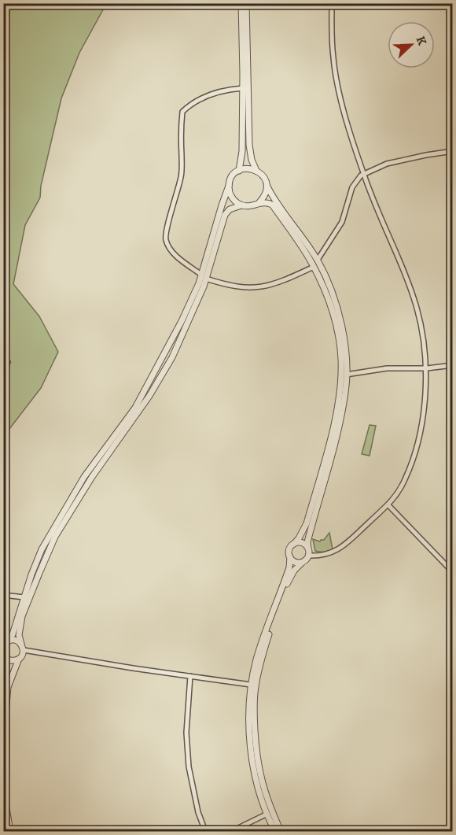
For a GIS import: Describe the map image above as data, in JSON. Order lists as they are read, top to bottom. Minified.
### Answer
{"north":"top right"}
